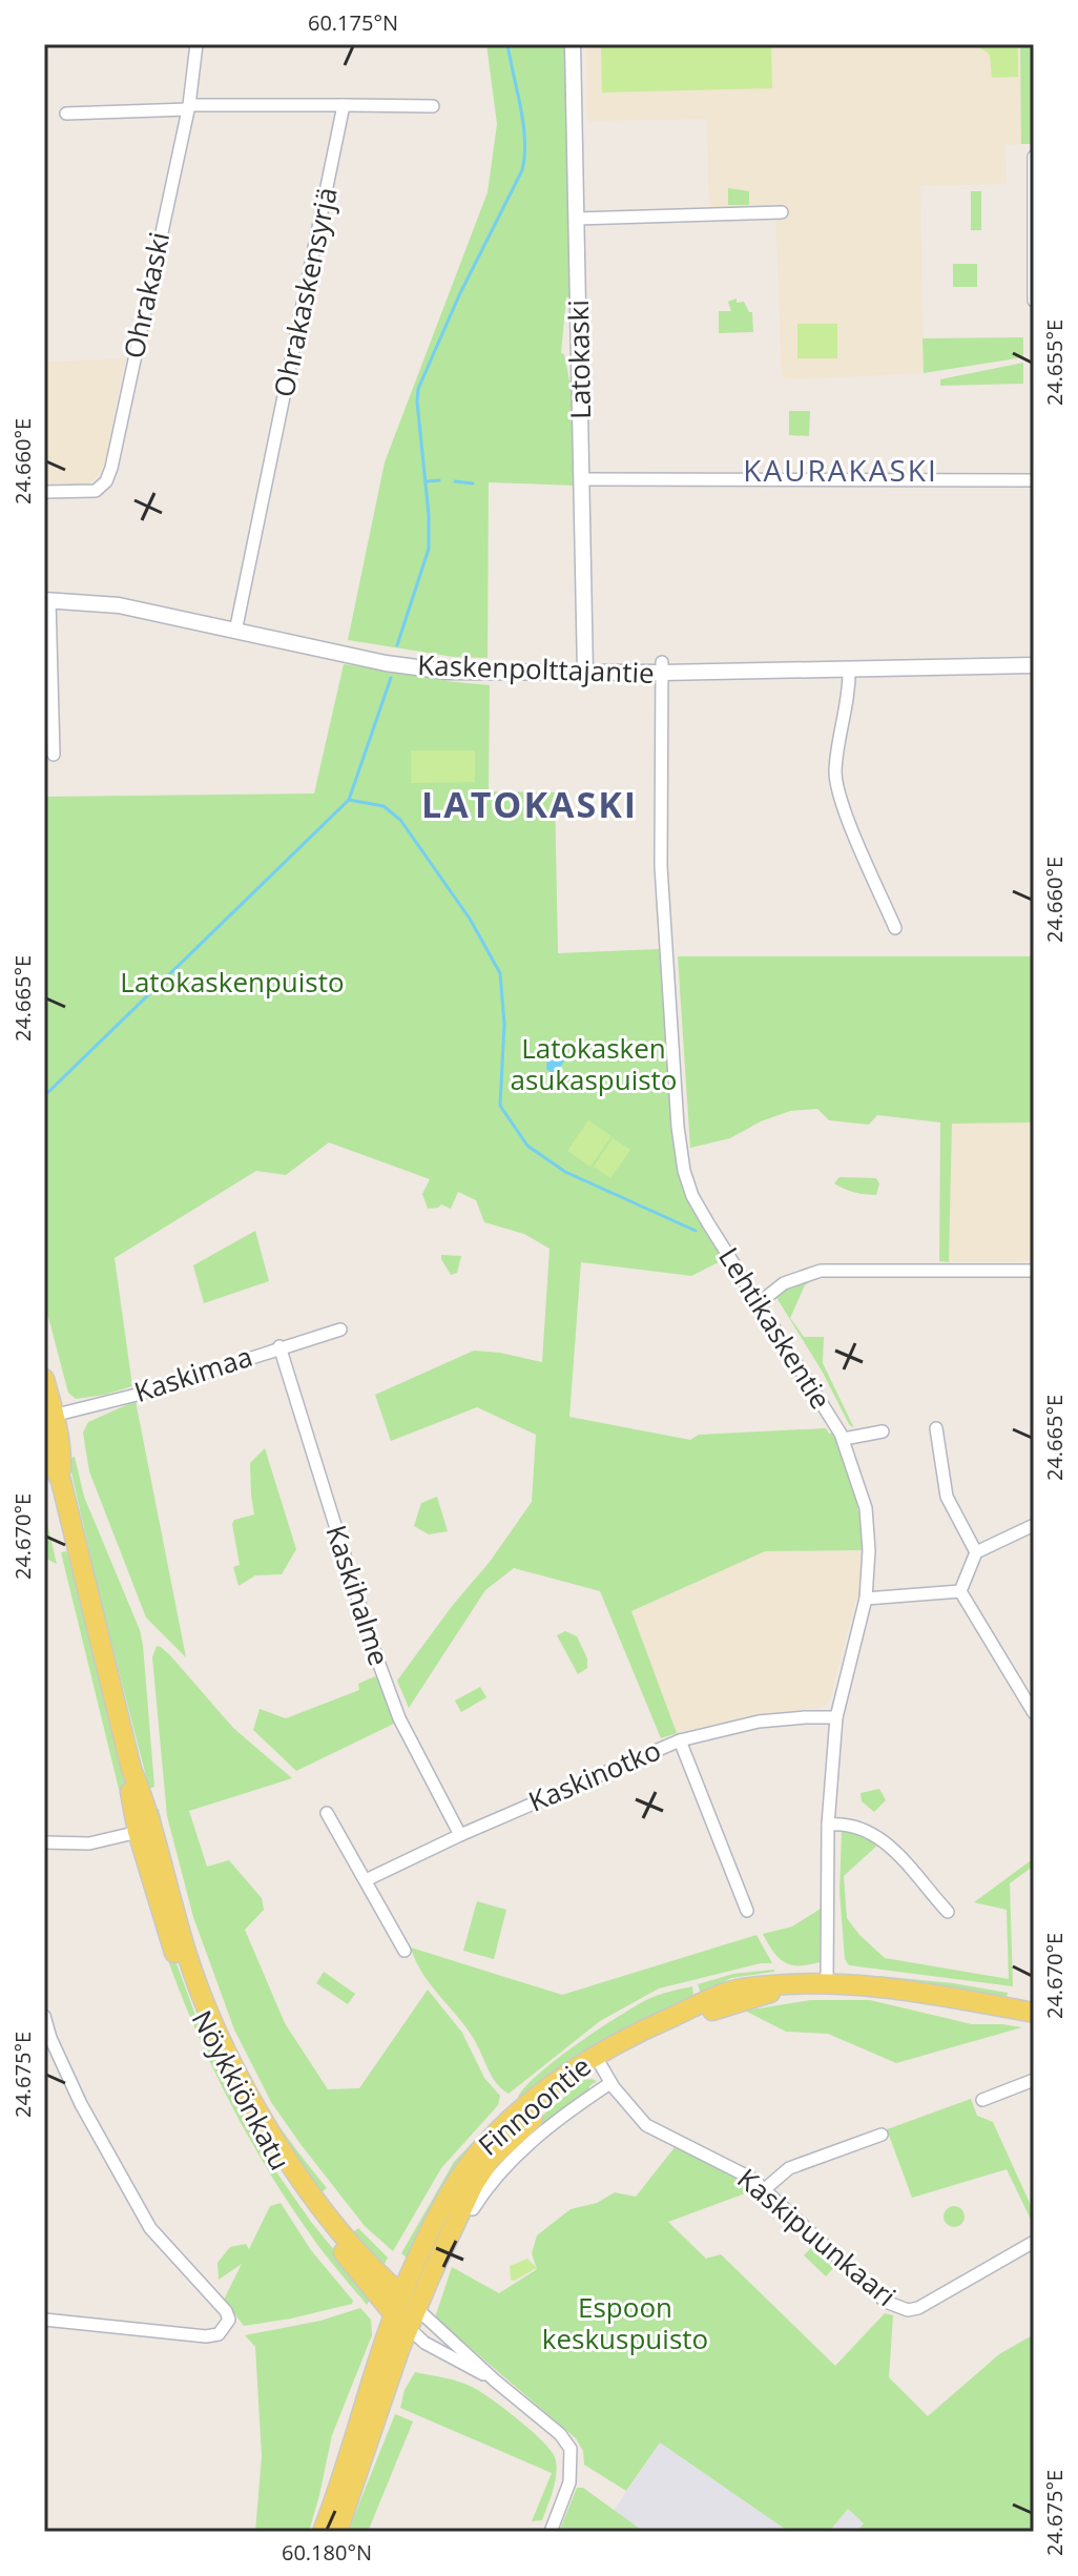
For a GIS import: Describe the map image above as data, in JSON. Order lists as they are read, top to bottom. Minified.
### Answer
{"streets":{"main road":["Nöykkiönkatu","Finnoontie"],"street":["Ohrakaskensyrjä","Ohrakaski","Latokaski","Kaskenpolttajantie","Lehtikaskentie","Kaskimaa","Kaskihalme","Kaskinotko","Kaskipuunkaari"]},"crossings":[["Ohrakaskensyrjä","Kaskenpolttajantie"],["Latokaski","Kaskenpolttajantie"],["Kaskenpolttajantie","Lehtikaskentie"],["Lehtikaskentie","Kaskinotko"],["Lehtikaskentie","Finnoontie"],["Kaskimaa","Kaskihalme"],["Kaskimaa","Nöykkiönkatu"],["Kaskihalme","Kaskinotko"],["Nöykkiönkatu","Finnoontie"],["Finnoontie","Kaskipuunkaari"]],"districts":["KAURAKASKI","LATOKASKI"],"parks":["Latokaskenpuisto","Latokasken asukaspuisto","Espoon keskuspuisto"],"coordinates":["60.175°N","24.655°E","24.660°E","24.665°E","24.670°E","24.675°E","60.180°N"]}
